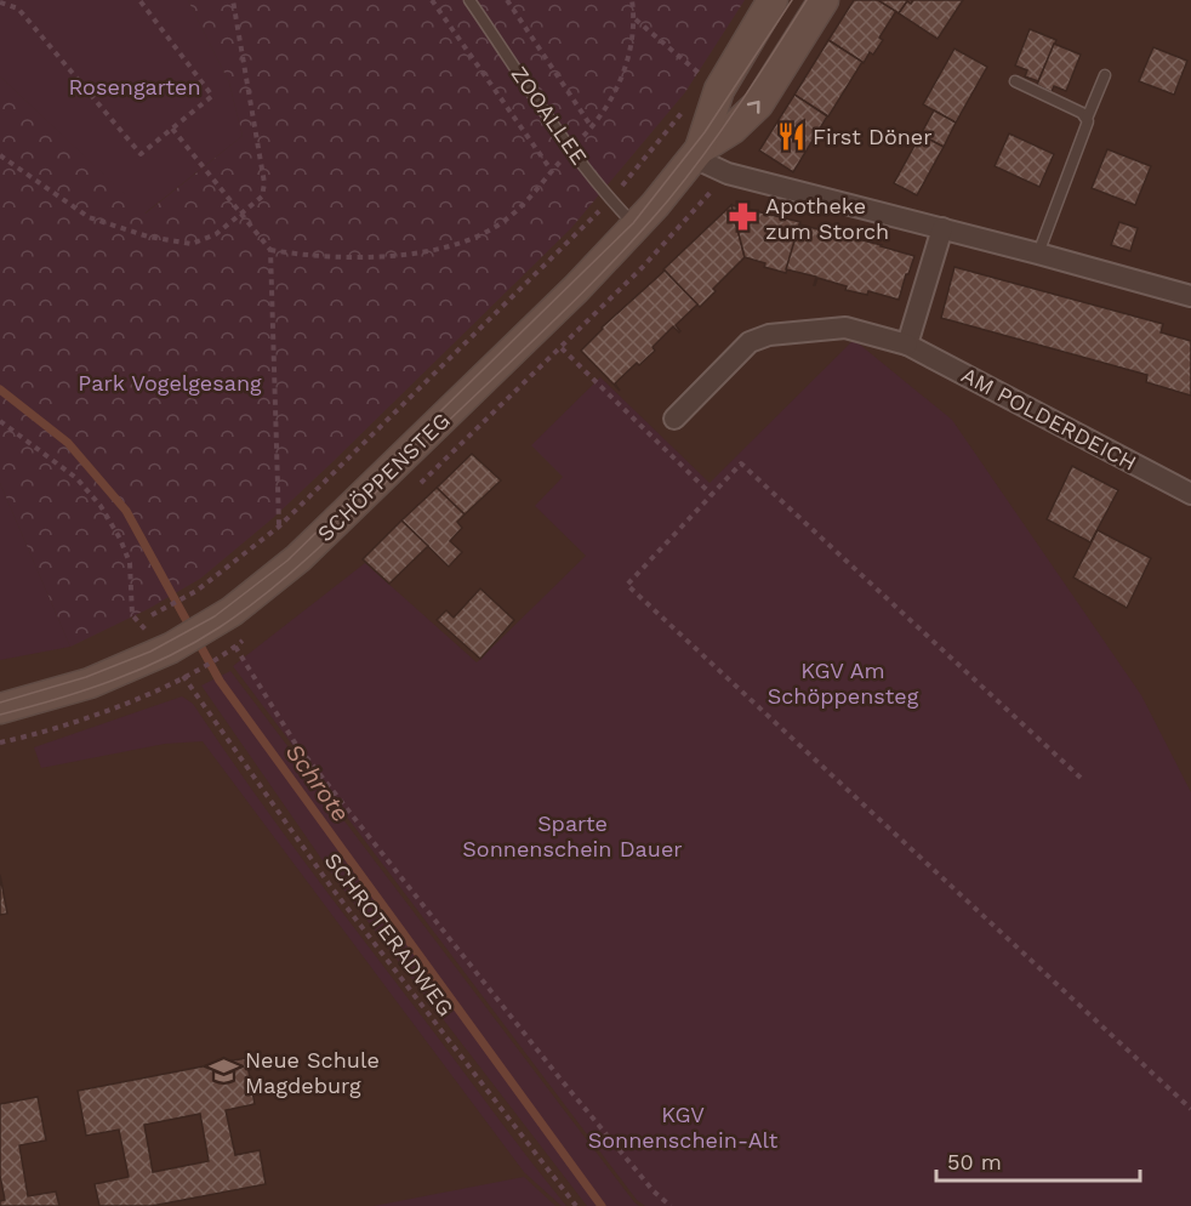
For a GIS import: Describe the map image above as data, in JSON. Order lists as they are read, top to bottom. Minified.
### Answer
{"streets":{"main road":["SCHÖPPENSTEG"],"street":["AM POLDERDEICH"],"lane":["ZOOALLEE"],"path":["SCHROTERADWEG"]},"crossings":[["ZOOALLEE","SCHÖPPENSTEG"]],"water":["Schrote"],"parks":["Rosengarten","Park Vogelgesang","KGV Am Schöppensteg","Sparte Sonnenschein Dauer","KGV Sonnenschein-Alt"],"places":{"restaurant":["First Döner"],"pharmacy":["Apotheke zum Storch"],"school or university":["Neue Schule Magdeburg"]},"scale_bar":"50 m"}
